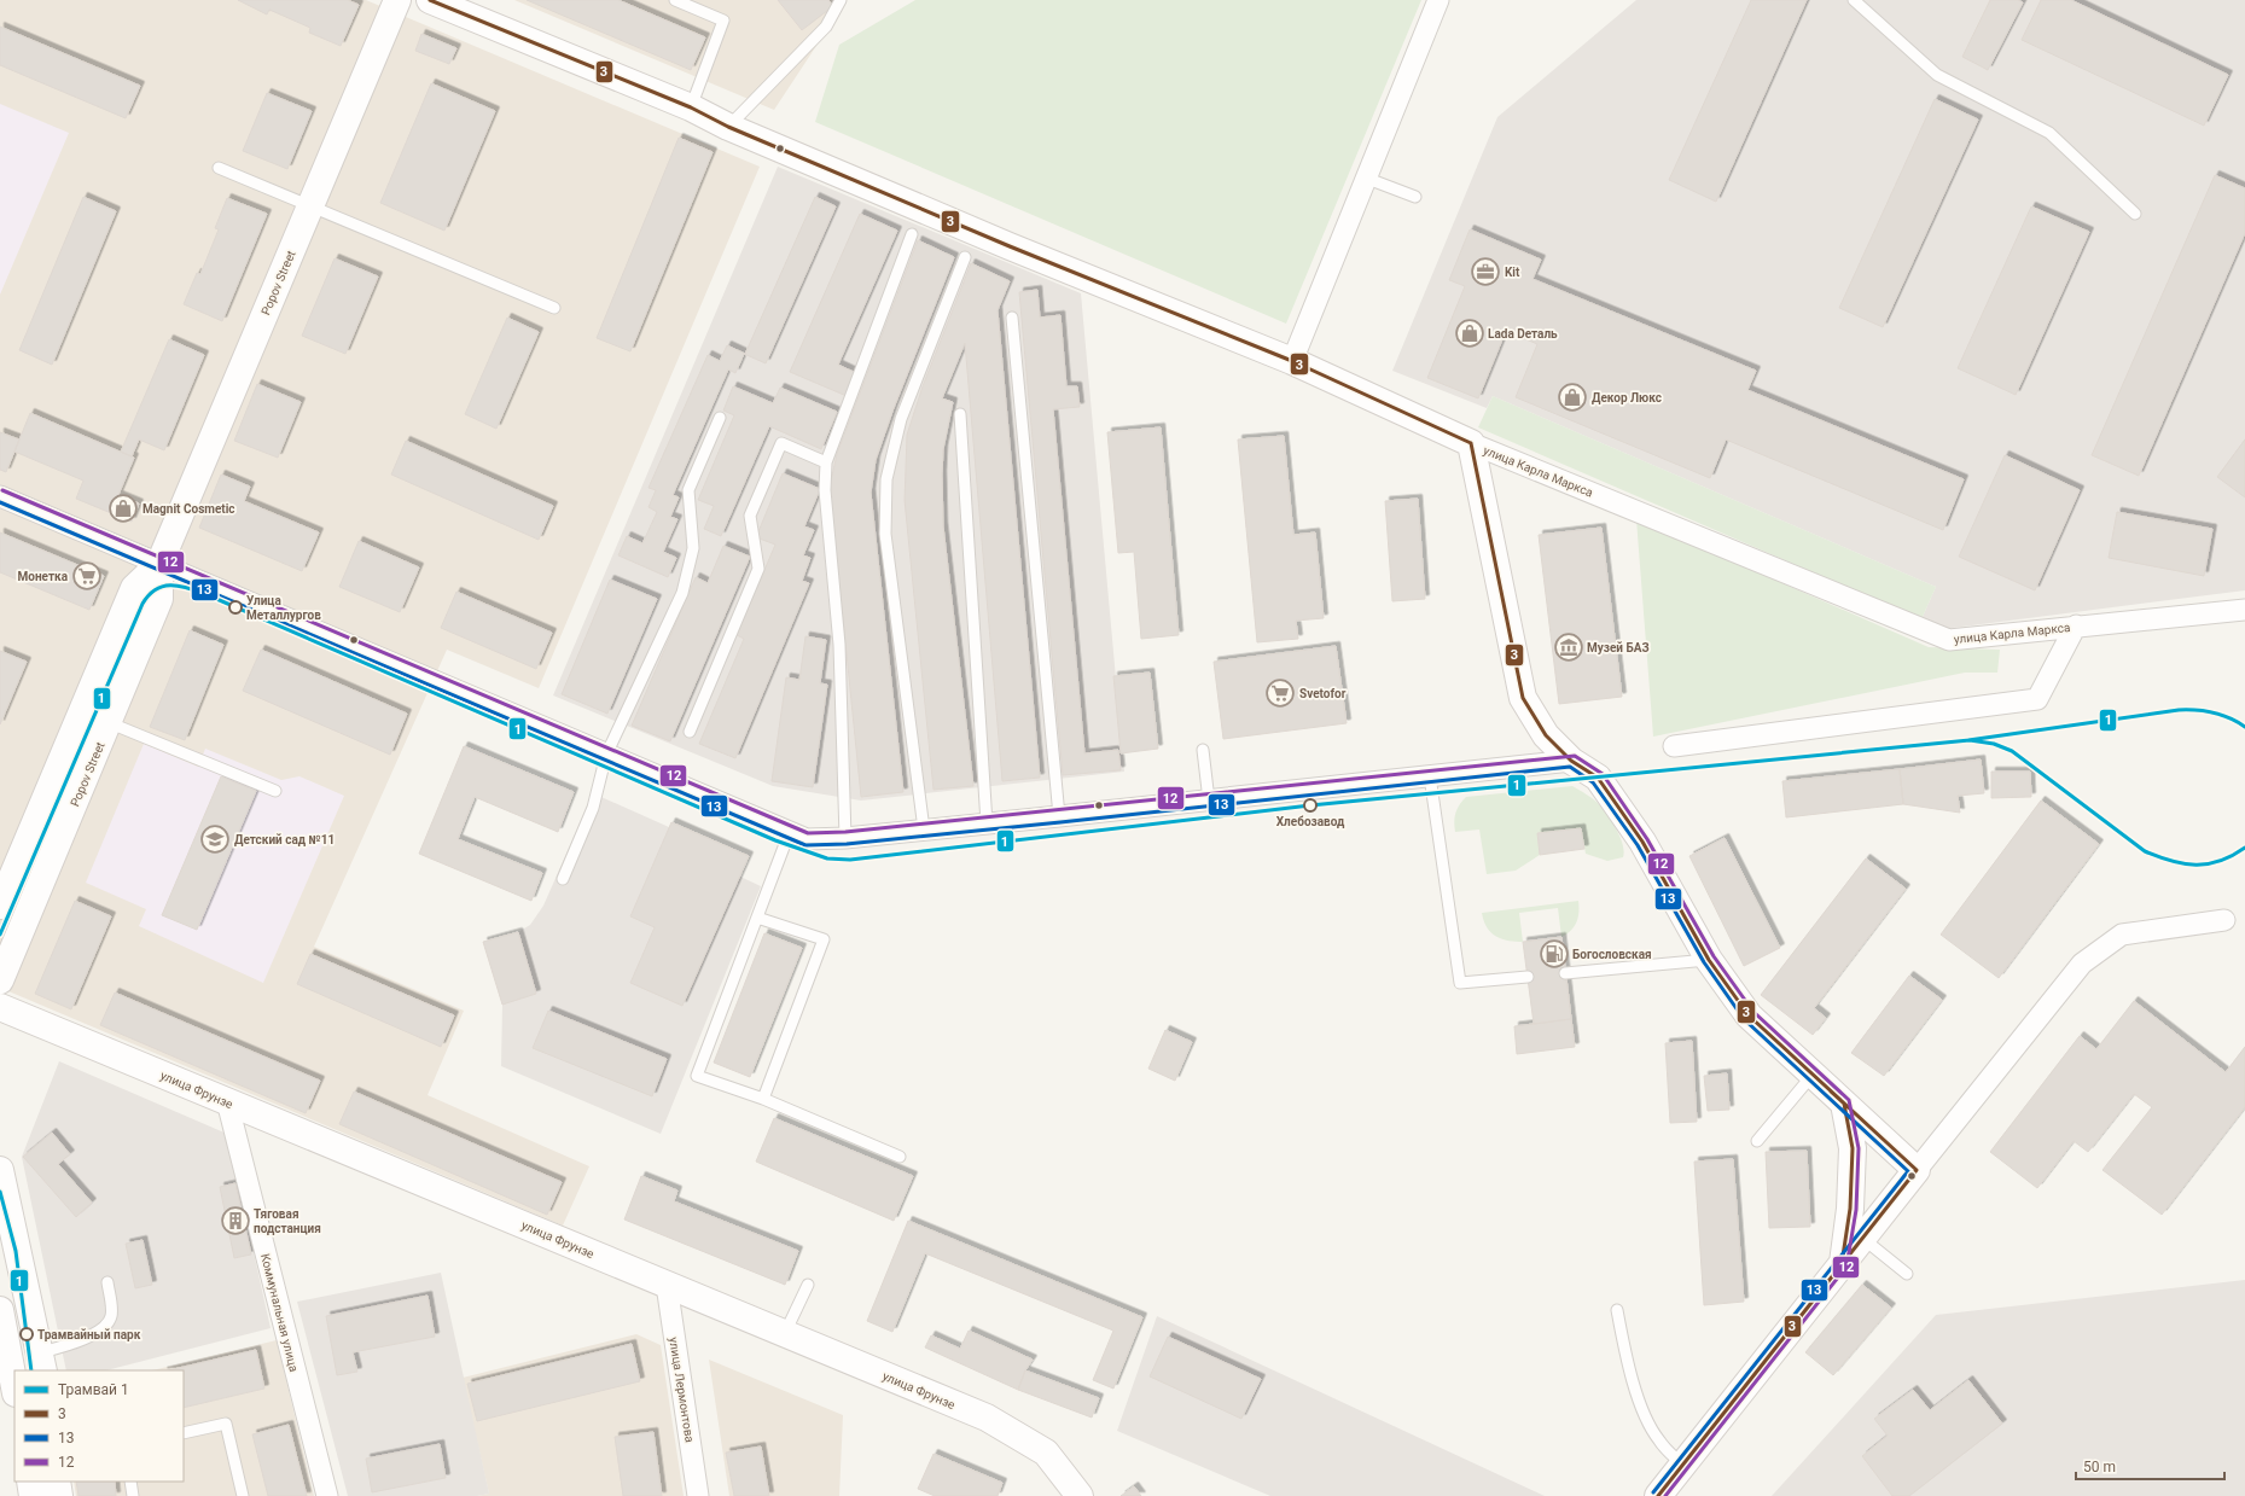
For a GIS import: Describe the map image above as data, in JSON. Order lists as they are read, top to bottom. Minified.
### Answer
{"streets":{"street":["Popov Street","улица Карла Маркса","улица Фрунзе","Коммунальная улица","улица Лермонтова"]},"crossings":[["улица Фрунзе","Коммунальная улица"],["улица Фрунзе","улица Лермонтова"]],"places":{"office":["Kit"],"shop":["Lada Dеталь","Декор Люкс","Magnit Cosmetic"],"supermarket":["Монетка","Svetofor"],"other":["Улица Металлургов","Хлебозавод","Трамвайный парк"],"museum":["Музей БАЗ"],"school or university":["Детский сад №11"],"fuel station":["Богословская"],"building":["Тяговая подстанция"]},"lines":["transit line 3","transit line 12","transit line 13","tram line 1"],"legend":["Трамвай 1","3","13","12"],"scale_bar":"50 m"}
